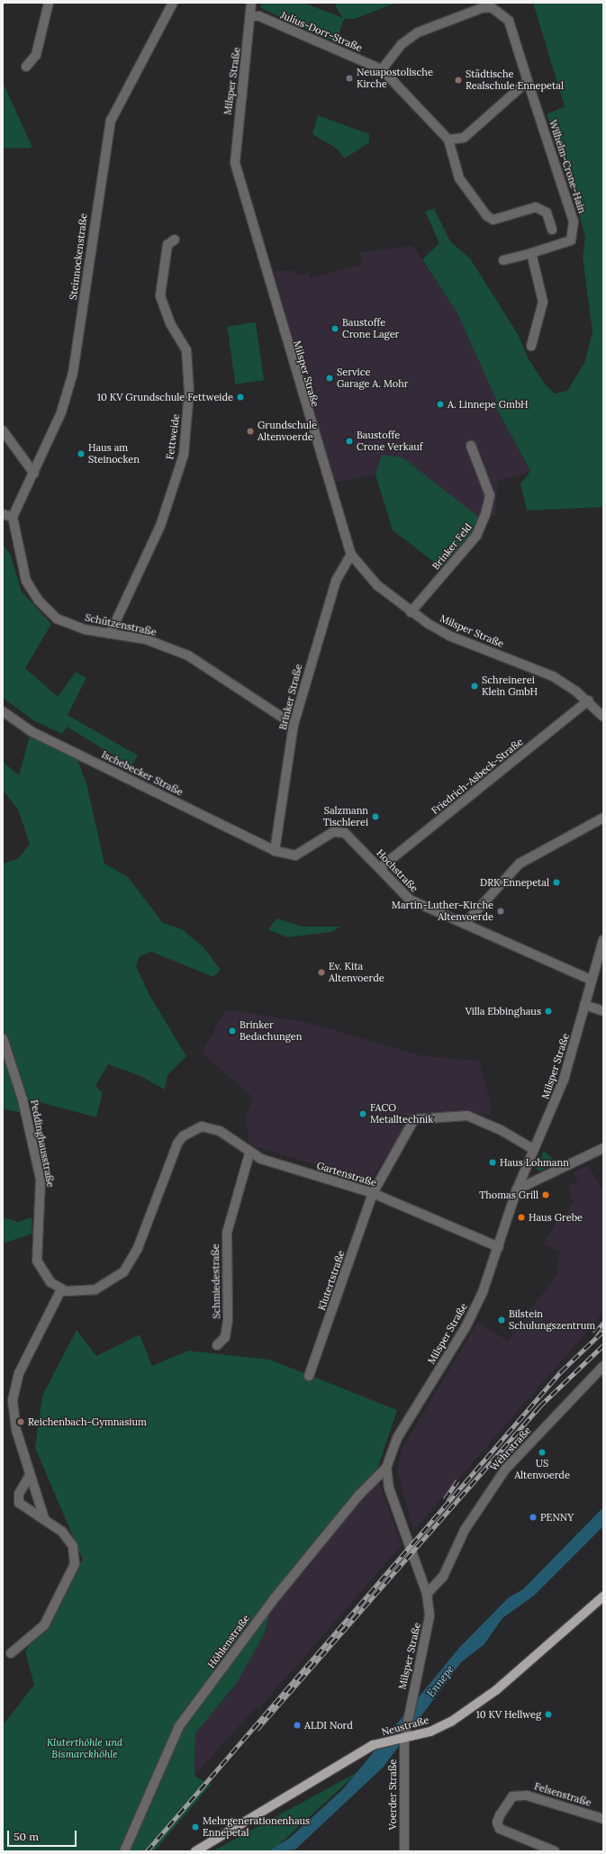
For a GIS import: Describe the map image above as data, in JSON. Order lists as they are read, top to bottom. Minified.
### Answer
{"streets":{"main road":["Neustraße"],"street":["Julius-Dorr-Straße","Milsper Straße","Wilhelm-Crone-Hain","Steinnockenstraße","Fettweide","Brinker Feld","Schützenstraße","Brinker Straße","Ischebecker Straße","Friedrich-Asbeck-Straße","Hochstraße","Peddinghausstraße","Gartenstraße","Klutertstraße","Schmiedestraße","Wehrstraße","Höhlenstraße","Voerder Straße","Felsenstraße"]},"crossings":[["Julius-Dorr-Straße","Milsper Straße"],["Milsper Straße","Brinker Feld"],["Milsper Straße","Brinker Straße"],["Milsper Straße","Friedrich-Asbeck-Straße"],["Milsper Straße","Hochstraße"],["Milsper Straße","Gartenstraße"],["Milsper Straße","Klutertstraße"],["Milsper Straße","Wehrstraße"],["Milsper Straße","Höhlenstraße"],["Milsper Straße","Neustraße"],["Milsper Straße","Voerder Straße"],["Steinnockenstraße","Schützenstraße"],["Fettweide","Schützenstraße"],["Schützenstraße","Brinker Straße"],["Brinker Straße","Ischebecker Straße"],["Brinker Straße","Hochstraße"],["Ischebecker Straße","Hochstraße"],["Friedrich-Asbeck-Straße","Hochstraße"],["Peddinghausstraße","Gartenstraße"],["Gartenstraße","Klutertstraße"],["Gartenstraße","Schmiedestraße"],["Neustraße","Voerder Straße"]],"water":["Ennepe"],"parks":["Kluterthöhle und Bismarckhöhle"],"places":["Neuapostolische Kirche","Städtische Realschule Ennepetal","Baustoffe Crone Lager","Service Garage A. Mohr","10 KV Grundschule Fettweide","A. Linnepe GmbH","Grundschule Altenvoerde","Baustoffe Crone Verkauf","Haus am Steinocken","Schreinerei Klein GmbH","Salzmann Tischlerei","DRK Ennepetal","Martin-Luther-Kirche Altenvoerde","Ev. Kita Altenvoerde","Villa Ebbinghaus","Brinker Bedachungen","FACO Metalltechnik","Haus Lohmann","Thomas Grill","Haus Grebe","Bilstein Schulungszentrum","Reichenbach-Gymnasium","US Altenvoerde","PENNY","10 KV Hellweg","ALDI Nord","Mehrgenerationenhaus Ennepetal"],"scale_bar":"50 m"}
